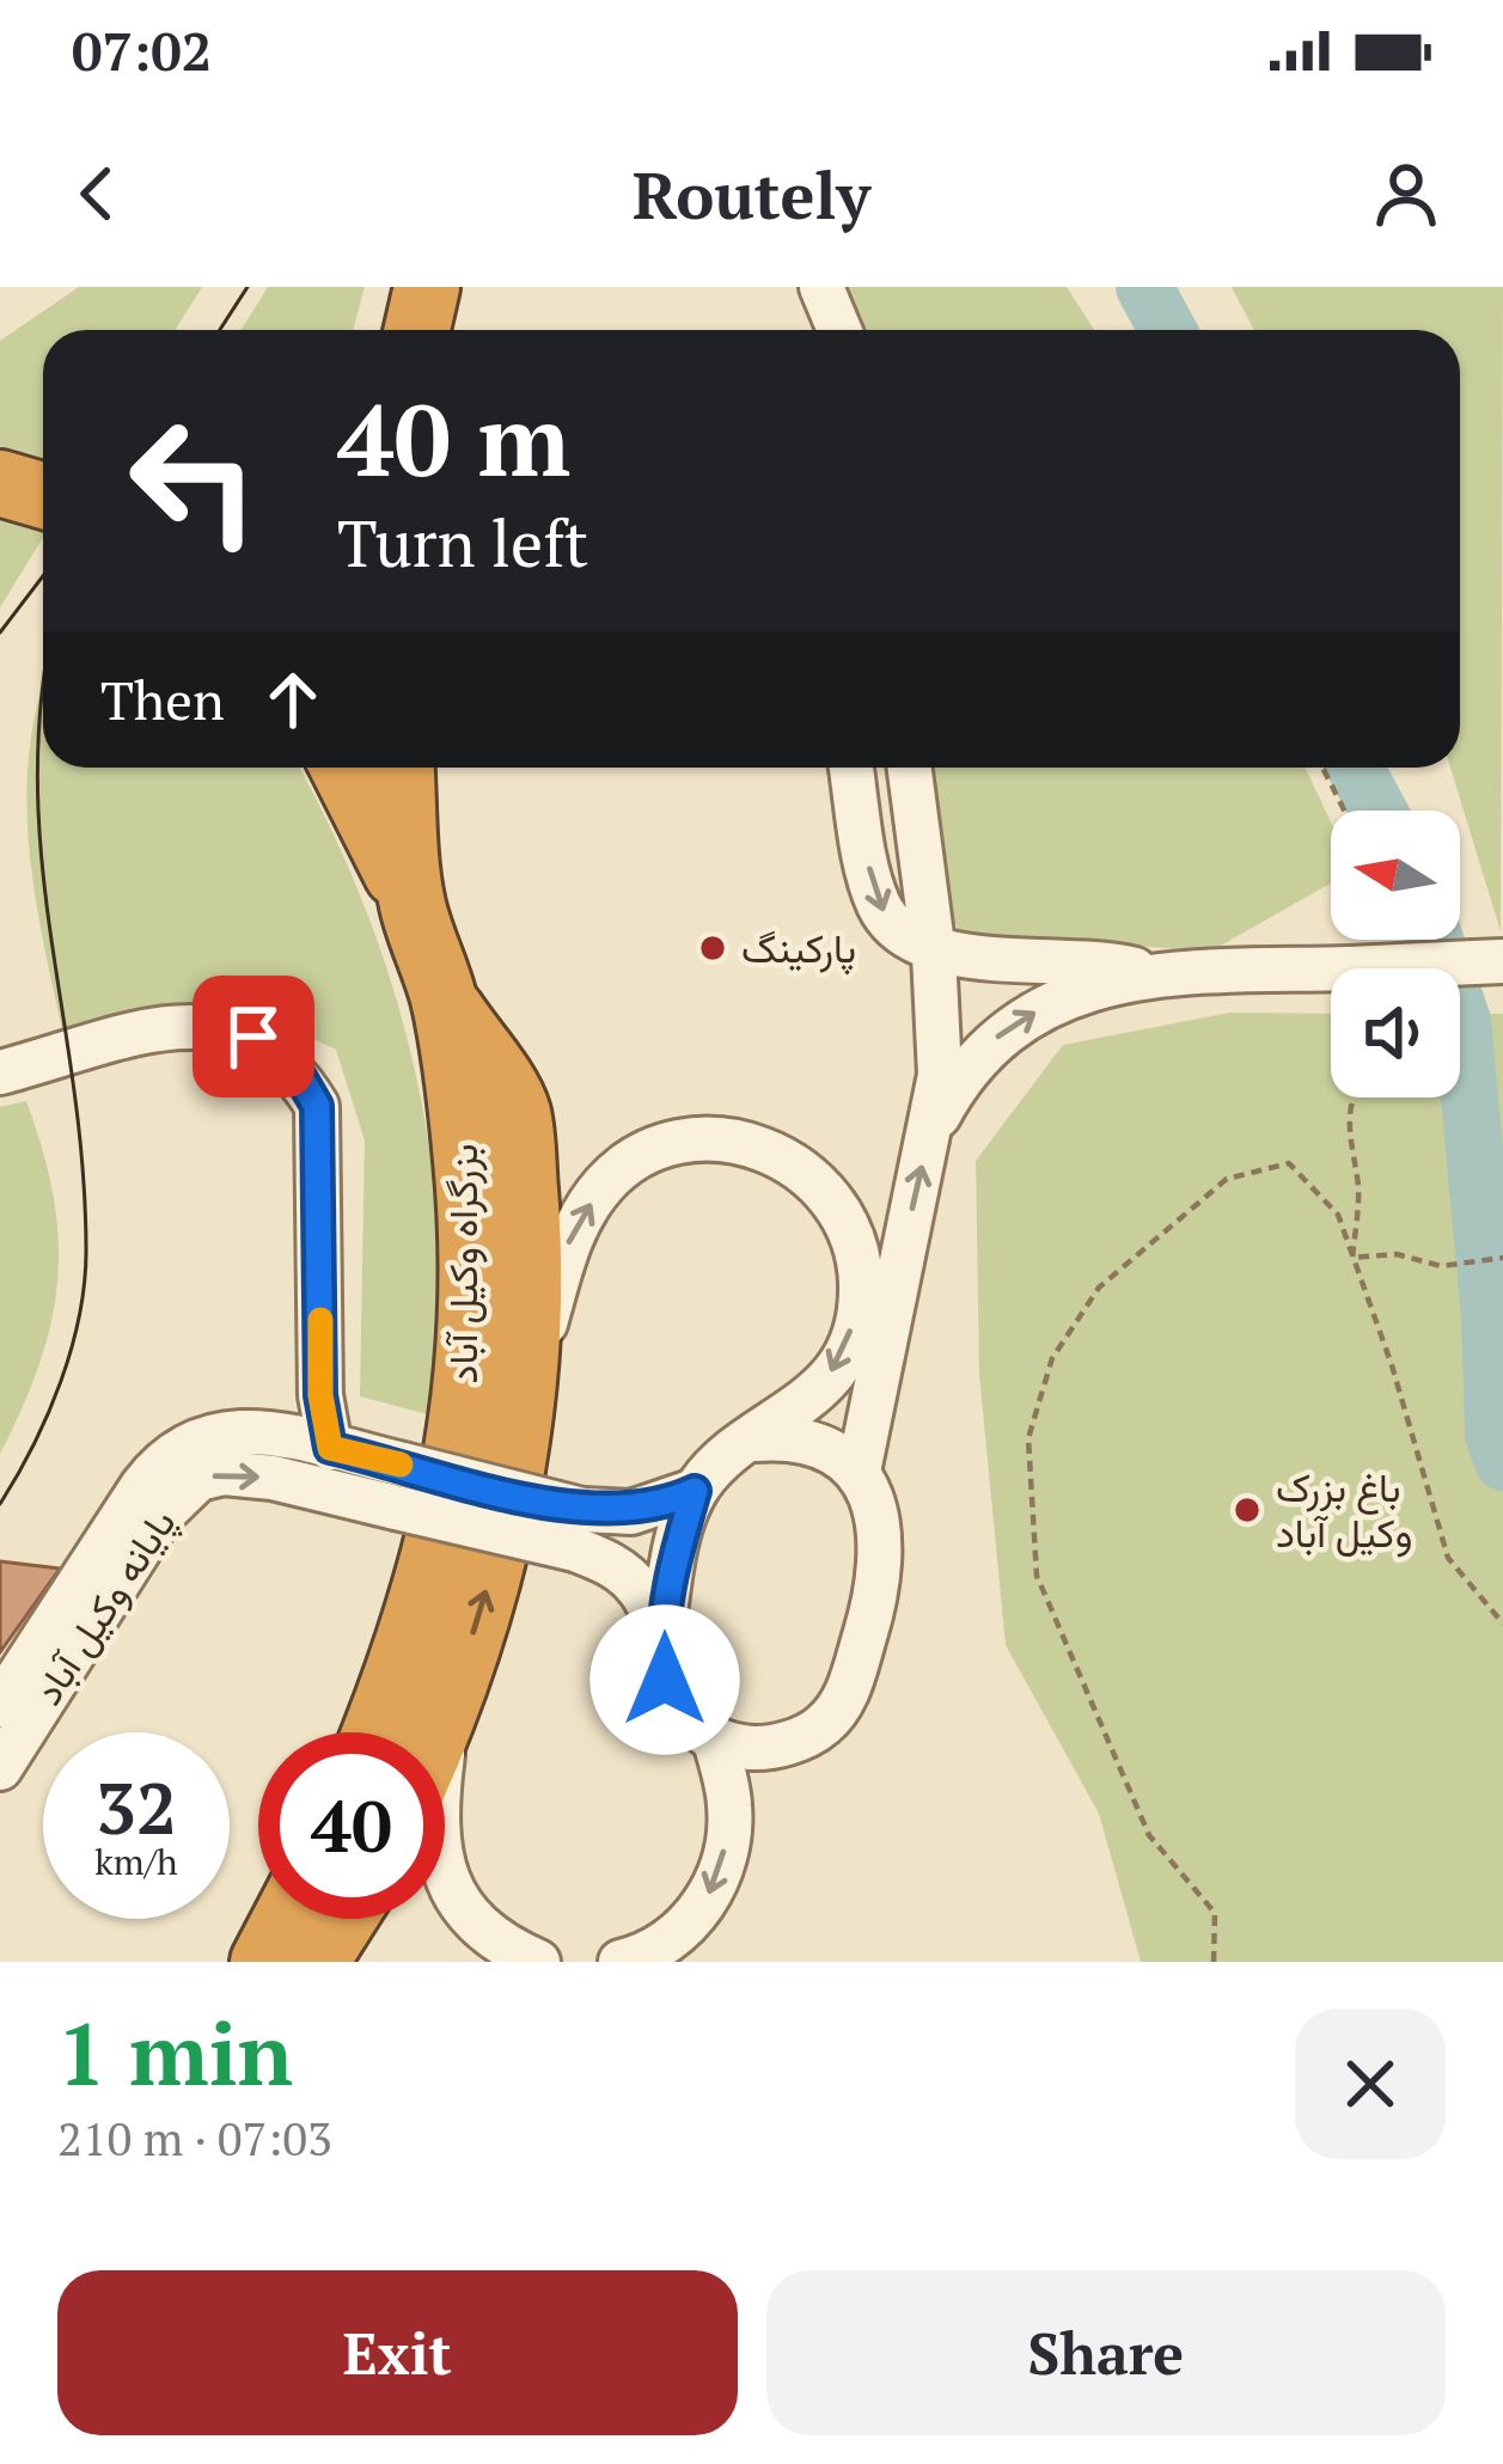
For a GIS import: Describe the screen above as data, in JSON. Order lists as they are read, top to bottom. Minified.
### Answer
{"streets":{"highway":["بزرگراه وکیل آباد"],"street":["پایانه وکیل آباد"]},"places":["پارکینگ","باغ بزرک وکیل آباد"],"north":"left","page":{"status":"07:02","header":"Routely","turn":["40 m","Turn left"],"then":"Then","speed":"32 km/h","limit":"40","heading":["1 min","210 m · 07:03"],"buttons":["Exit","Share"]}}
